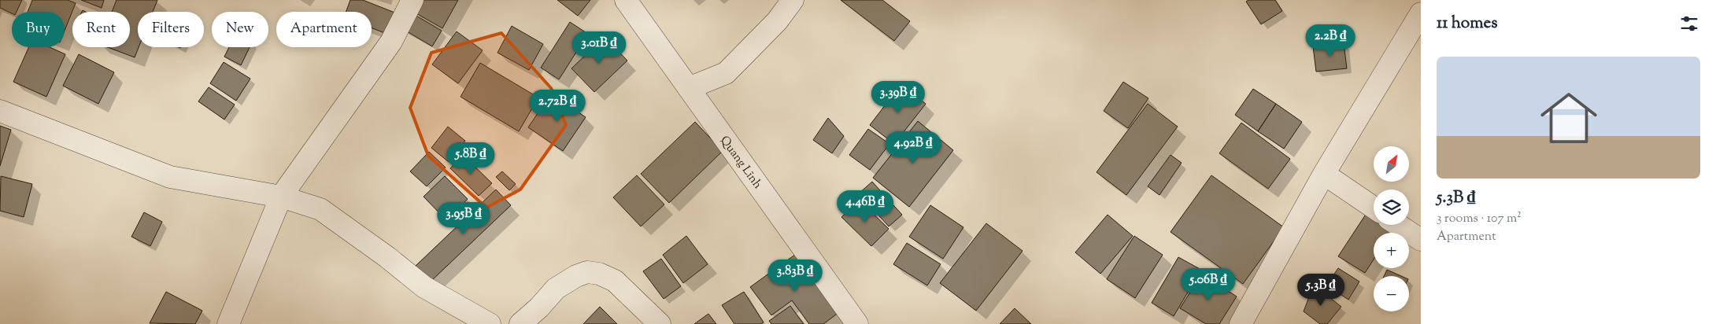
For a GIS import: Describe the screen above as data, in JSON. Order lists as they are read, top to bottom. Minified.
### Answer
{"streets":{"street":["Quang Lĩnh"]},"north":"top right","page":{"heading":"11 homes","chip":["Buy","Rent","Filters","New","Apartment"],"price":["2.2B ₫","3.01B ₫","3.39B ₫","2.72B ₫","4.92B ₫","5.8B ₫","4.46B ₫","3.95B ₫","3.83B ₫","5.06B ₫","5.3B ₫"],"list":[{"name":"5.3B ₫","note":"3 rooms · 107 m² · Apartment"}],"map_buttons":["+","−"]}}
